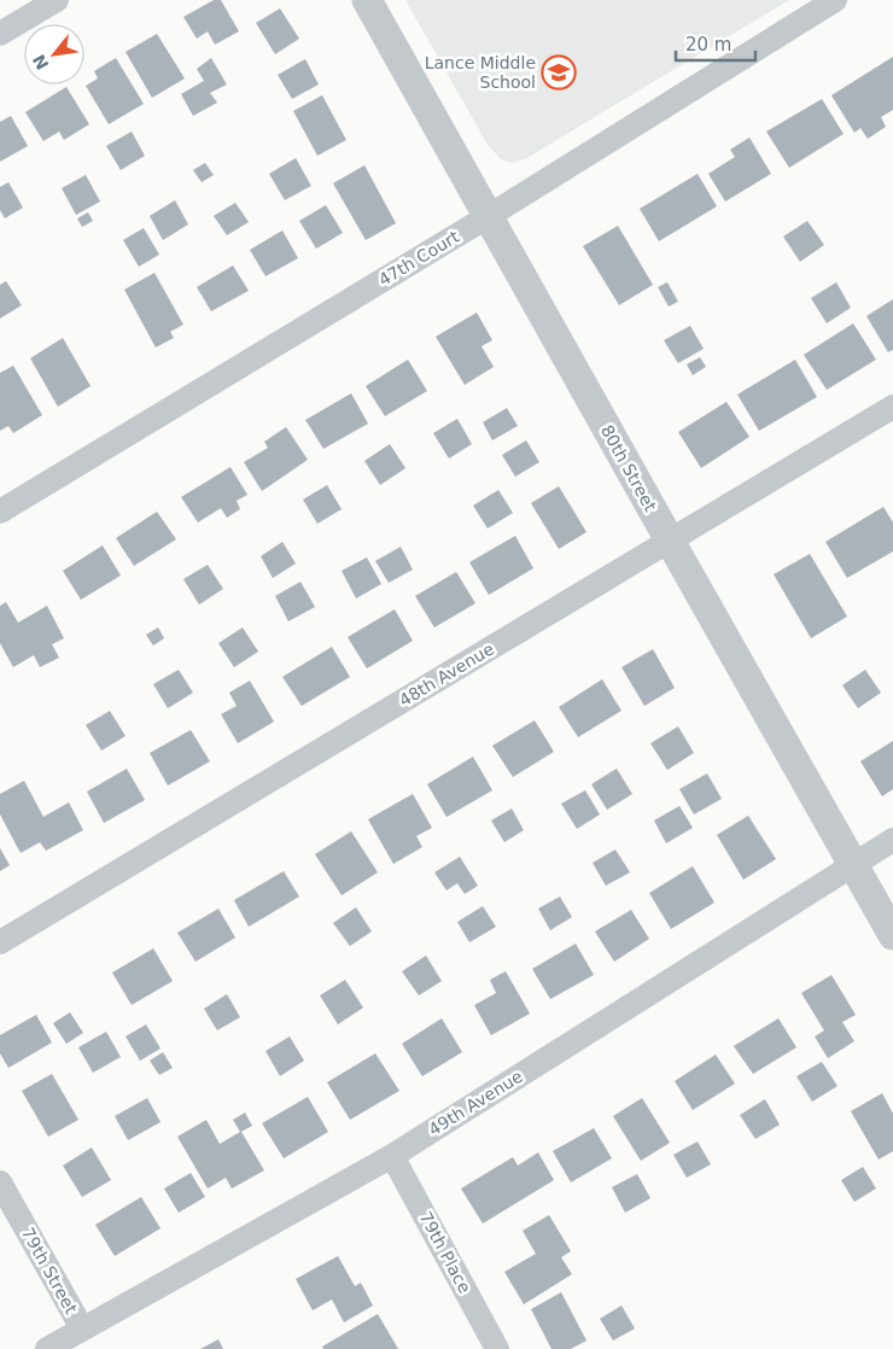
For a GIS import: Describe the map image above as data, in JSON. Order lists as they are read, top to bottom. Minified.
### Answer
{"streets":{"street":["47th Court","80th Street","48th Avenue","49th Avenue","79th Place","79th Street"]},"crossings":[["47th Court","80th Street"],["80th Street","48th Avenue"],["80th Street","49th Avenue"],["49th Avenue","79th Place"],["49th Avenue","79th Street"]],"places":{"school or university":["Lance Middle School"]},"scale_bar":"20 m","north":"bottom left"}
